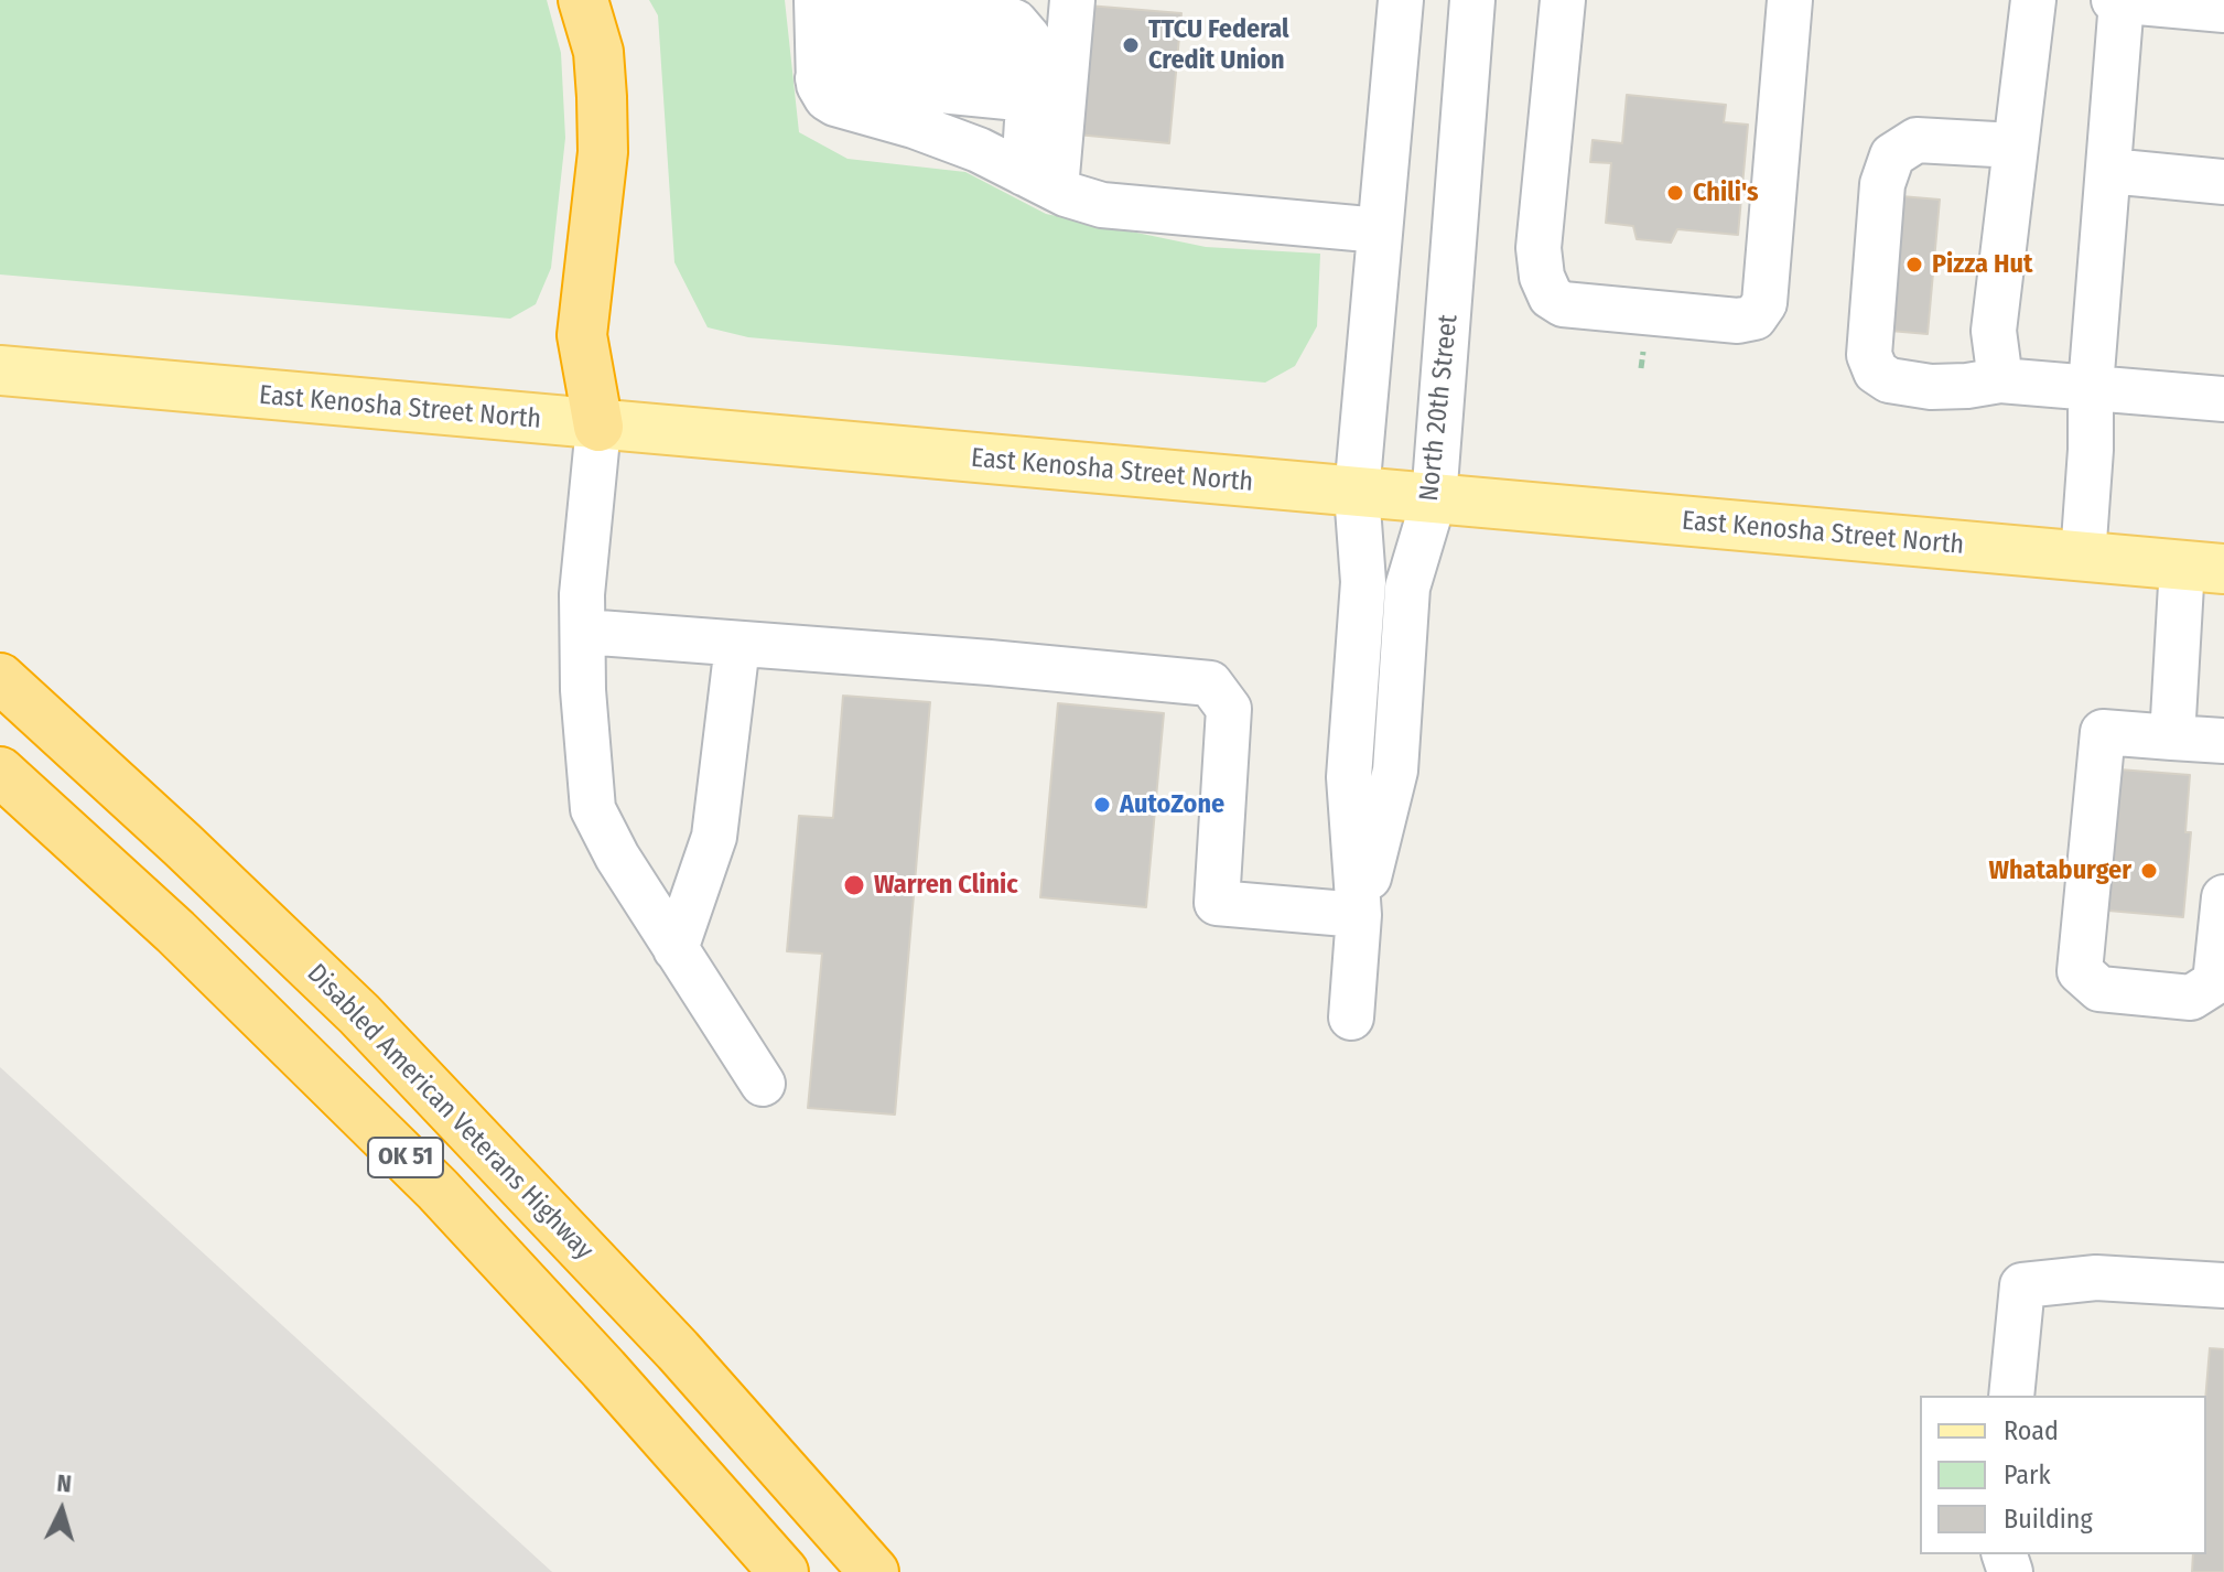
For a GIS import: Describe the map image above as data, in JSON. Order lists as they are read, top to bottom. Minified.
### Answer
{"streets":{"highway":["Disabled American Veterans Highway","OK 51"],"main road":["East Kenosha Street North"],"street":["North 20th Street"]},"crossings":[["East Kenosha Street North","North 20th Street"]],"places":["TTCU Federal Credit Union","Chili's","Pizza Hut","AutoZone","Whataburger","Warren Clinic"],"legend":["Road","Park","Building"],"north":"top"}
